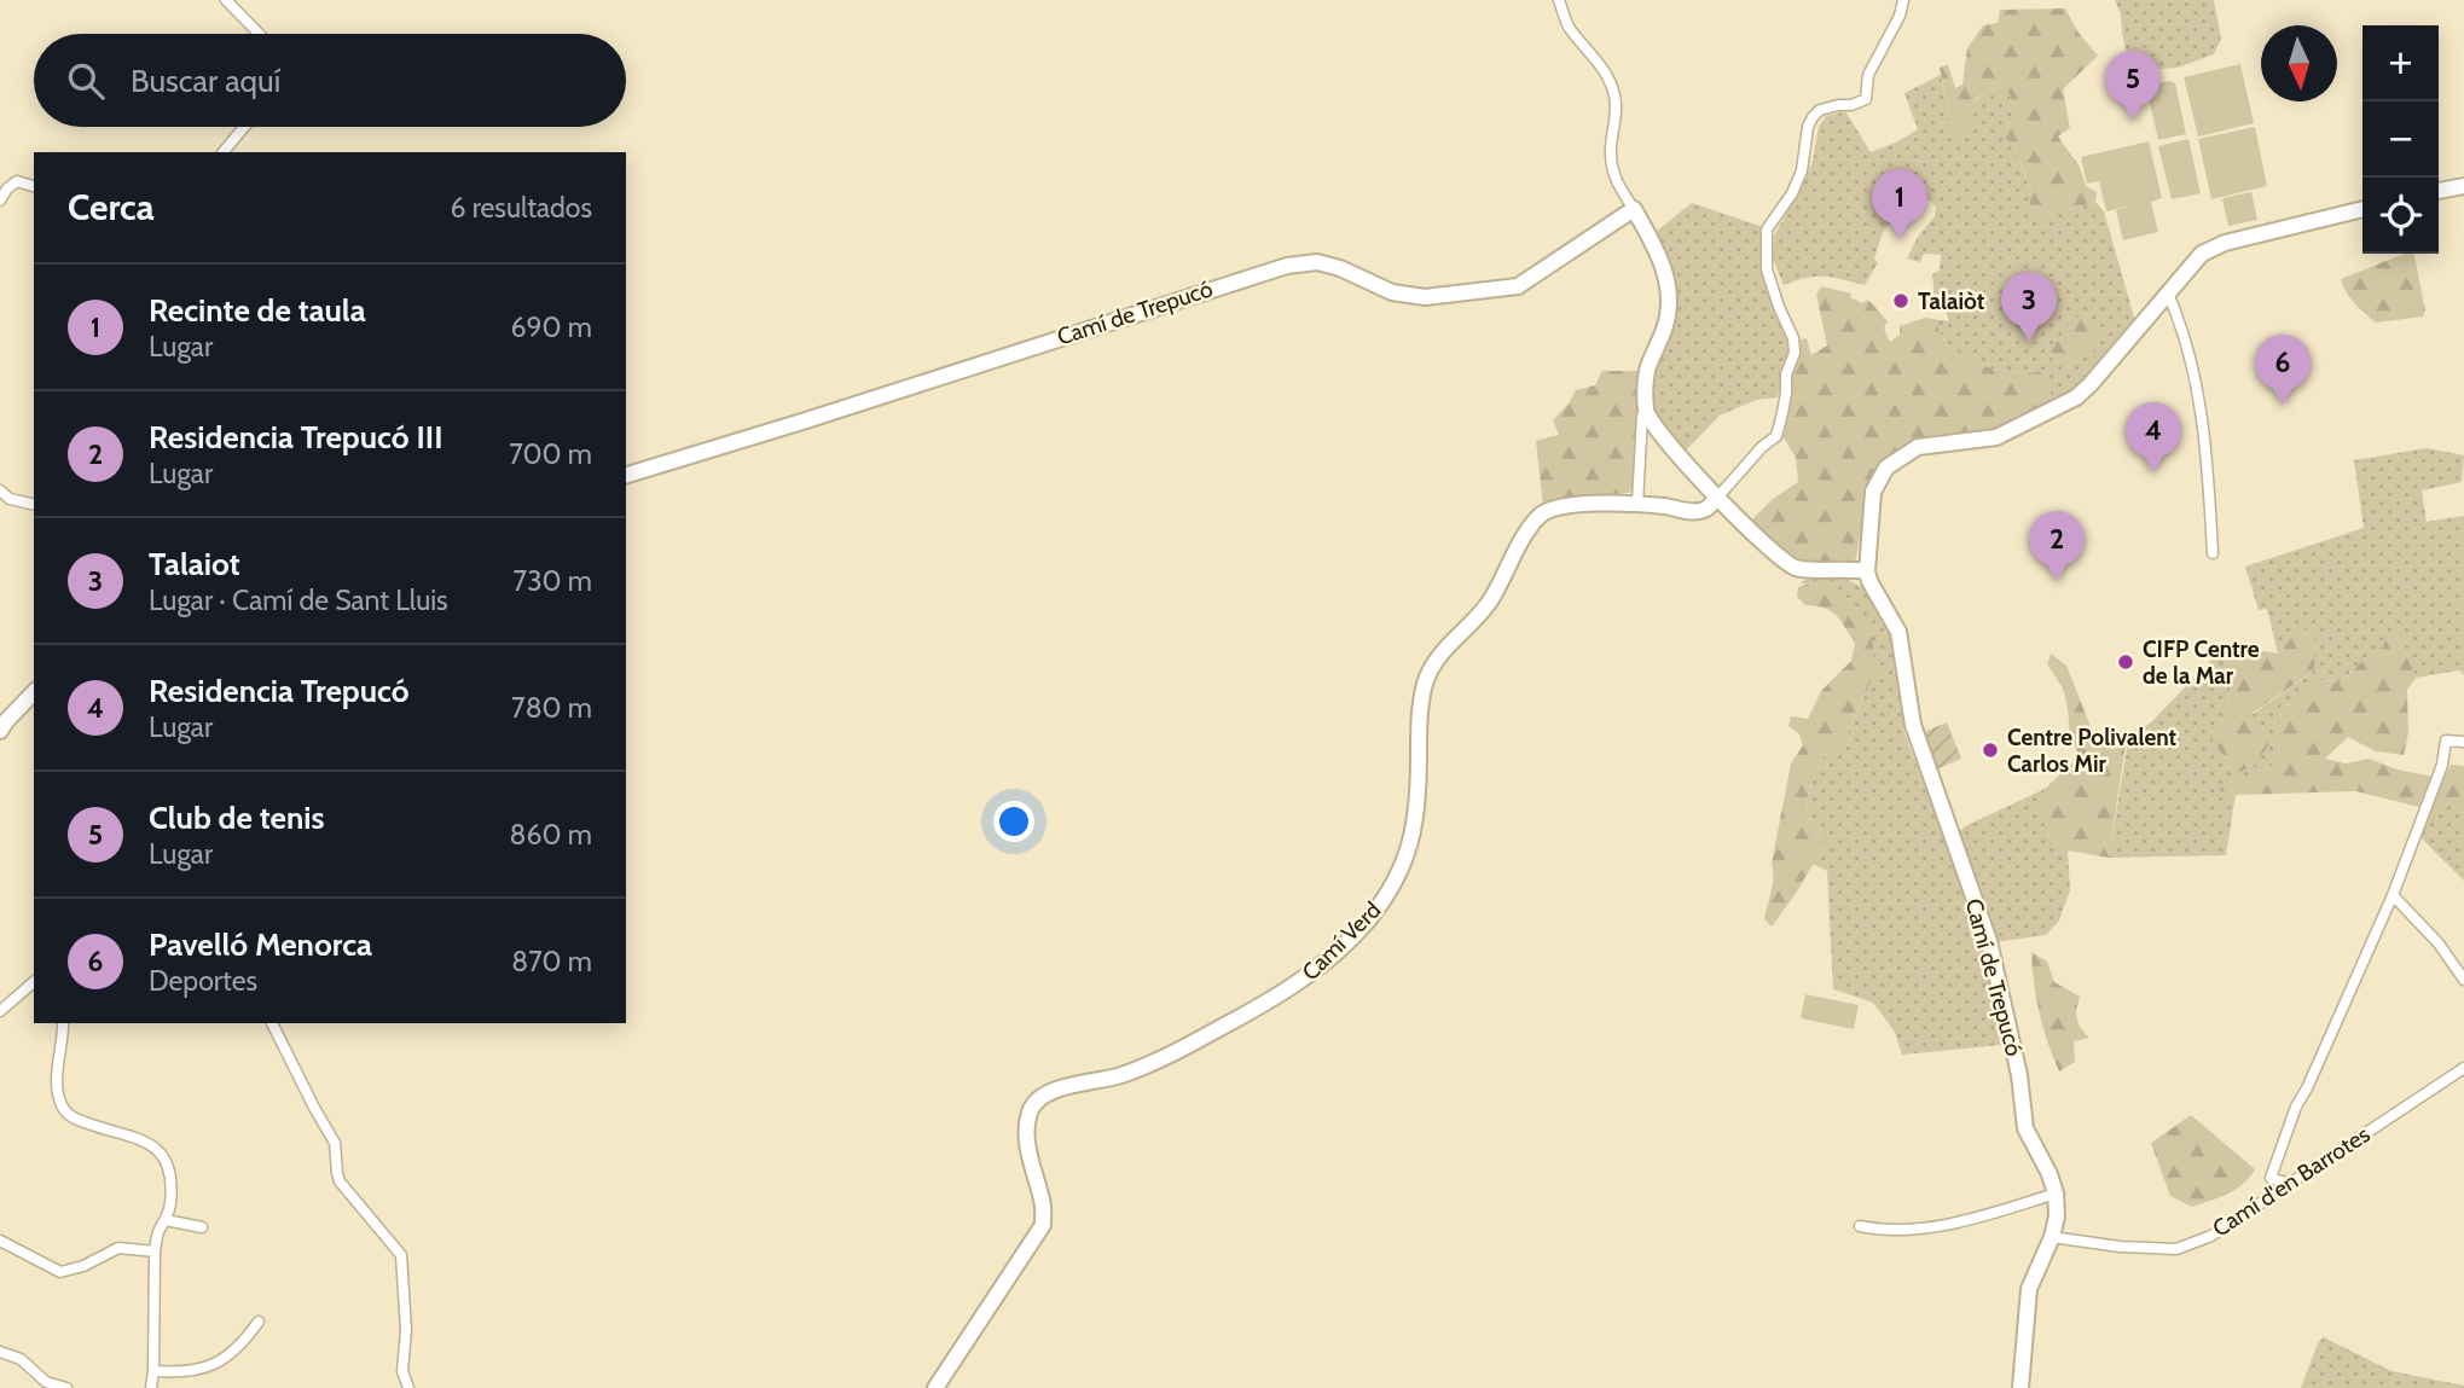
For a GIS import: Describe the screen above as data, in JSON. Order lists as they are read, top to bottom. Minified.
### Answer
{"streets":{"street":["Camí de Trepucó","Camí Verd","Camí d'en Barrotes"]},"crossings":[["Camí de Trepucó","Camí d'en Barrotes"]],"places":["Talaiòt","CIFP Centre de la Mar","Centre Polivalent Carlos Mir"],"north":"bottom","page":{"map_buttons":["+","−"],"search":"Buscar aquí","pins":["5","1","3","6","4","2"],"heading":["Cerca","6 resultados"],"list":[{"mark":"1","name":"Recinte de taula","note":"Lugar","value":"690 m"},{"mark":"2","name":"Residencia Trepucó III","note":"Lugar","value":"700 m"},{"mark":"3","name":"Talaiot","note":"Lugar · Camí de Sant Lluis","value":"730 m"},{"mark":"4","name":"Residencia Trepucó","note":"Lugar","value":"780 m"},{"mark":"5","name":"Club de tenis","note":"Lugar","value":"860 m"},{"mark":"6","name":"Pavelló Menorca","note":"Deportes","value":"870 m"}]}}
